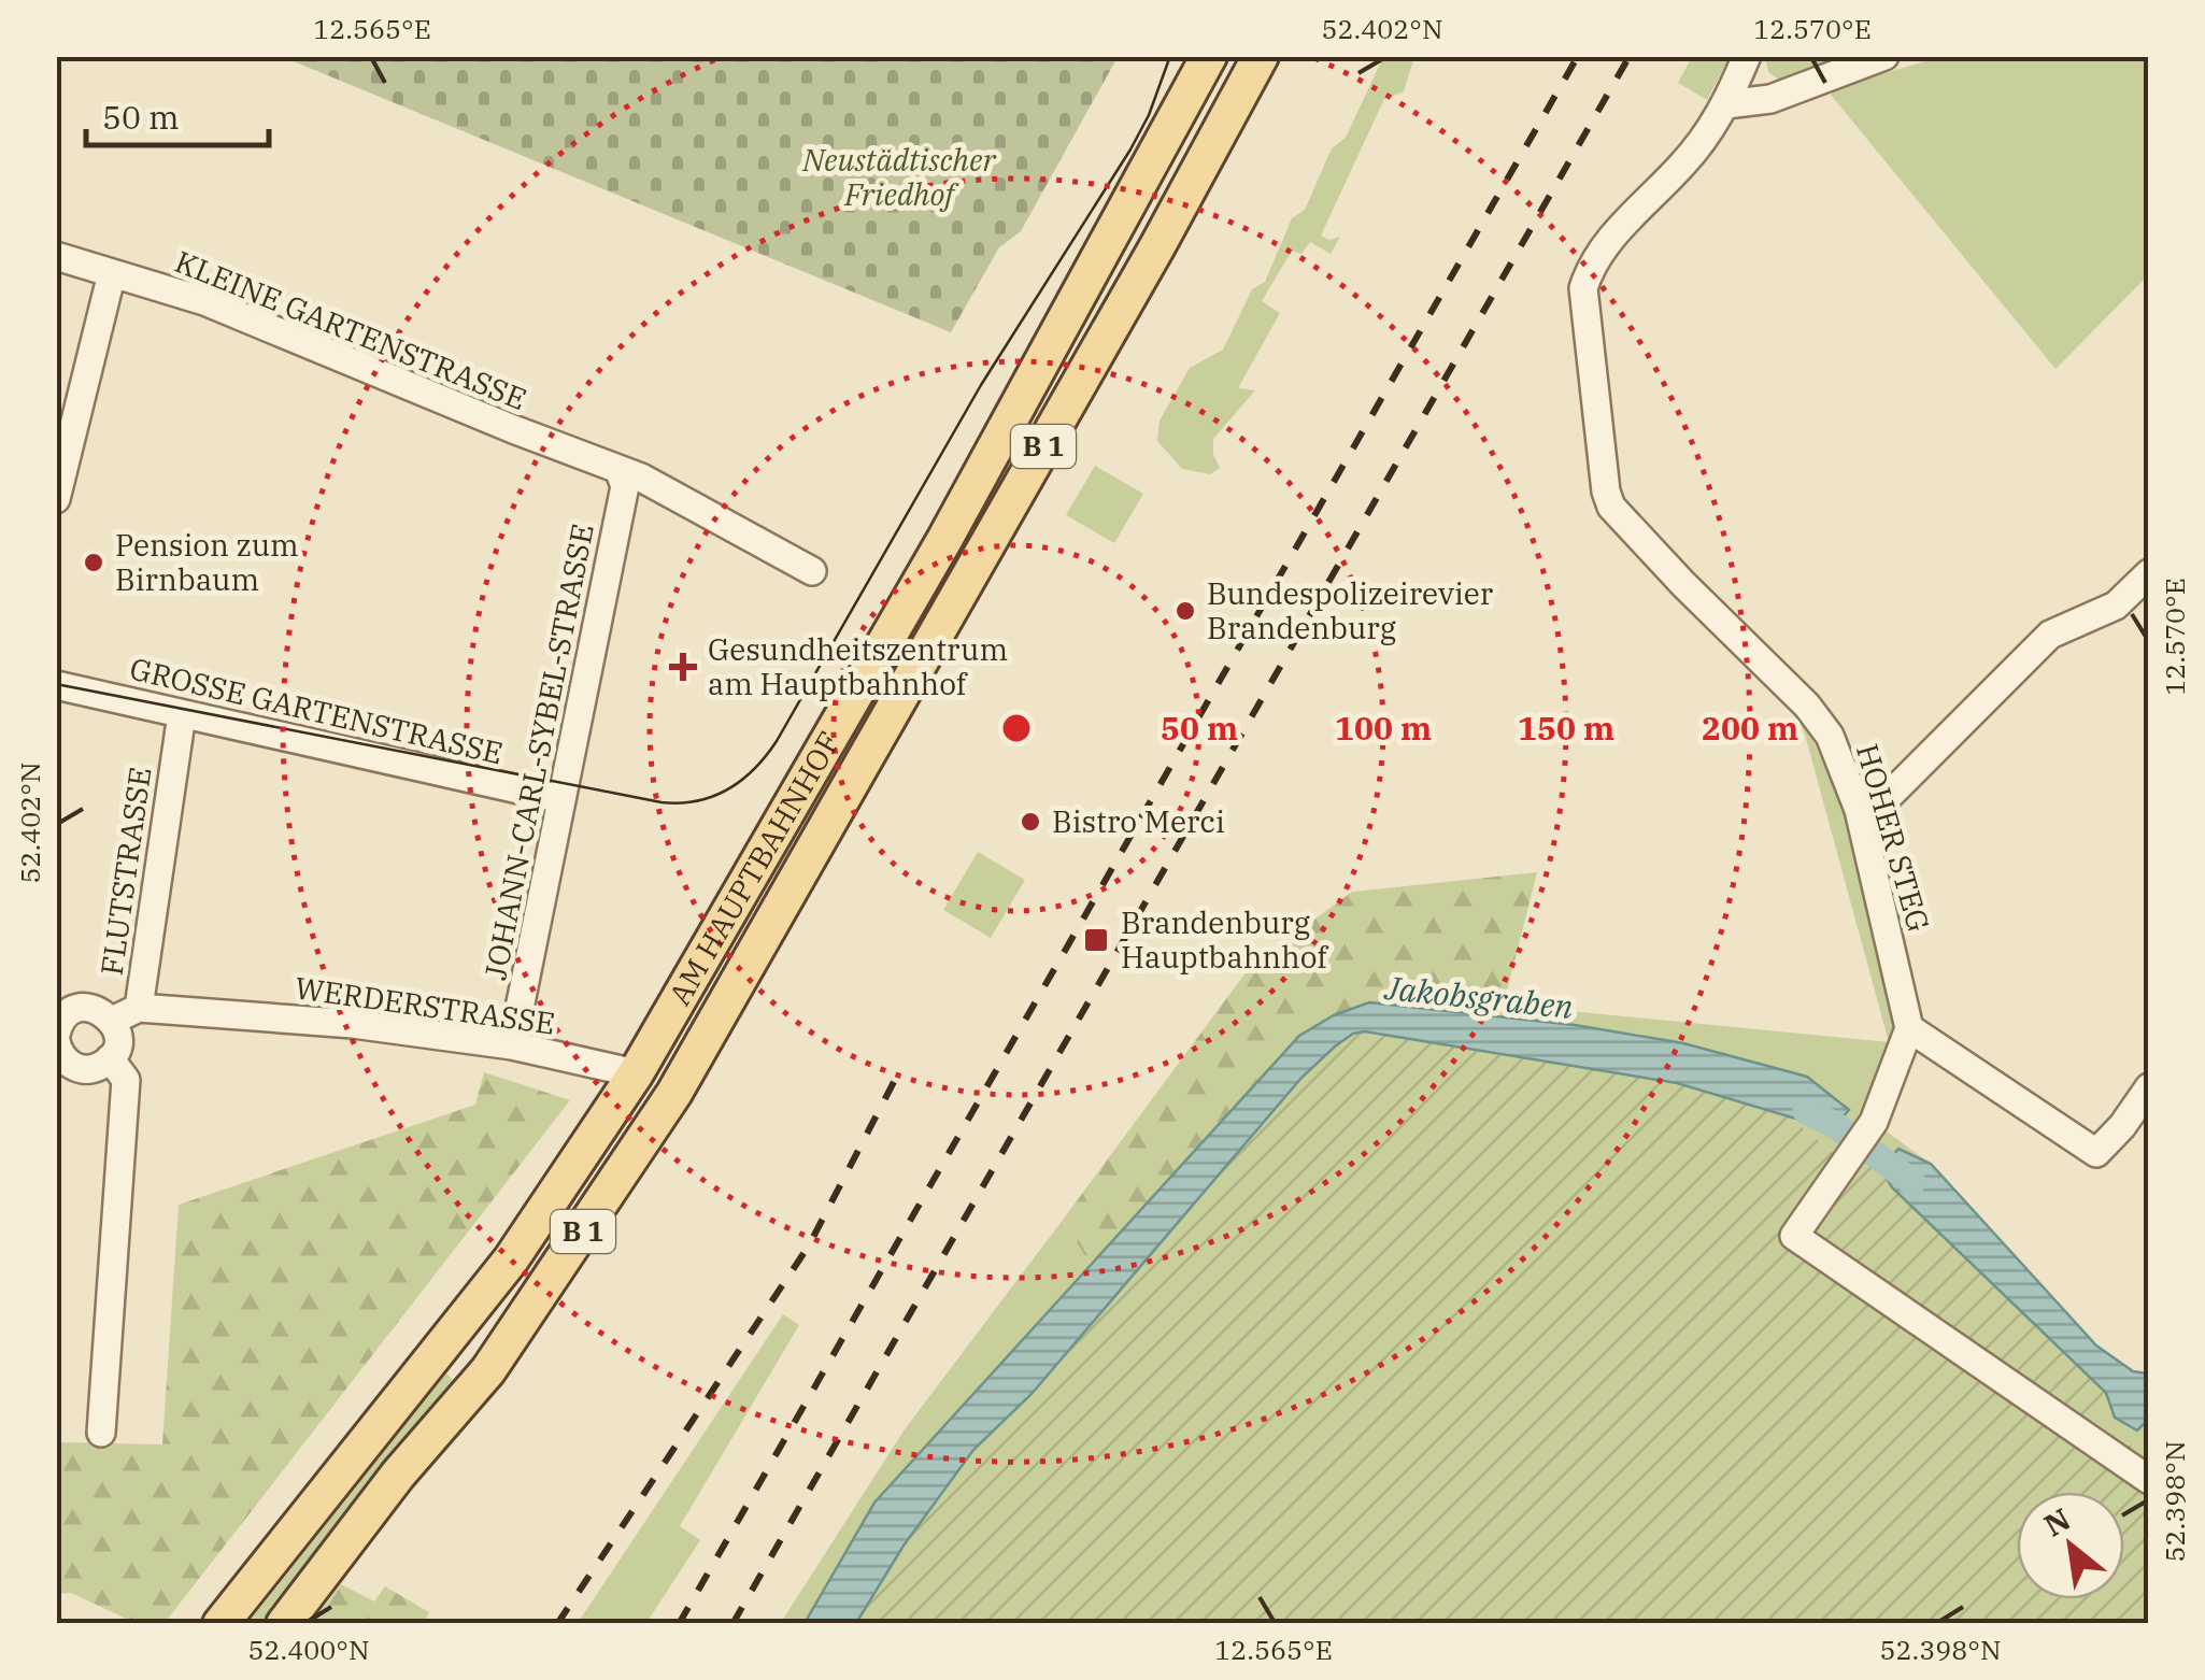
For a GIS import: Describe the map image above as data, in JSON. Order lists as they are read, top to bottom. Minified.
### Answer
{"streets":{"main road":["B 1","AM HAUPTBAHNHOF"],"street":["KLEINE GARTENSTRASSE","GROSSE GARTENSTRASSE","JOHANN-CARL-SYBEL-STRASSE","HOHER STEG","FLUTSTRASSE","WERDERSTRASSE"]},"crossings":[["KLEINE GARTENSTRASSE","JOHANN-CARL-SYBEL-STRASSE"],["GROSSE GARTENSTRASSE","JOHANN-CARL-SYBEL-STRASSE"],["GROSSE GARTENSTRASSE","FLUTSTRASSE"],["JOHANN-CARL-SYBEL-STRASSE","WERDERSTRASSE"],["AM HAUPTBAHNHOF","WERDERSTRASSE"],["FLUTSTRASSE","WERDERSTRASSE"]],"water":["Jakobsgraben"],"parks":["Neustädtischer Friedhof"],"places":{"other":["Pension zum Birnbaum","Bundespolizeirevier Brandenburg","Bistro Merci"],"health":["Gesundheitszentrum am Hauptbahnhof"],"transit":["Brandenburg Hauptbahnhof"]},"scale_bar":"50 m","north":"top left","coordinates":["12.565°E","52.402°N","12.570°E","52.398°N","52.400°N"],"rings":["50 m","100 m","150 m","200 m"]}
